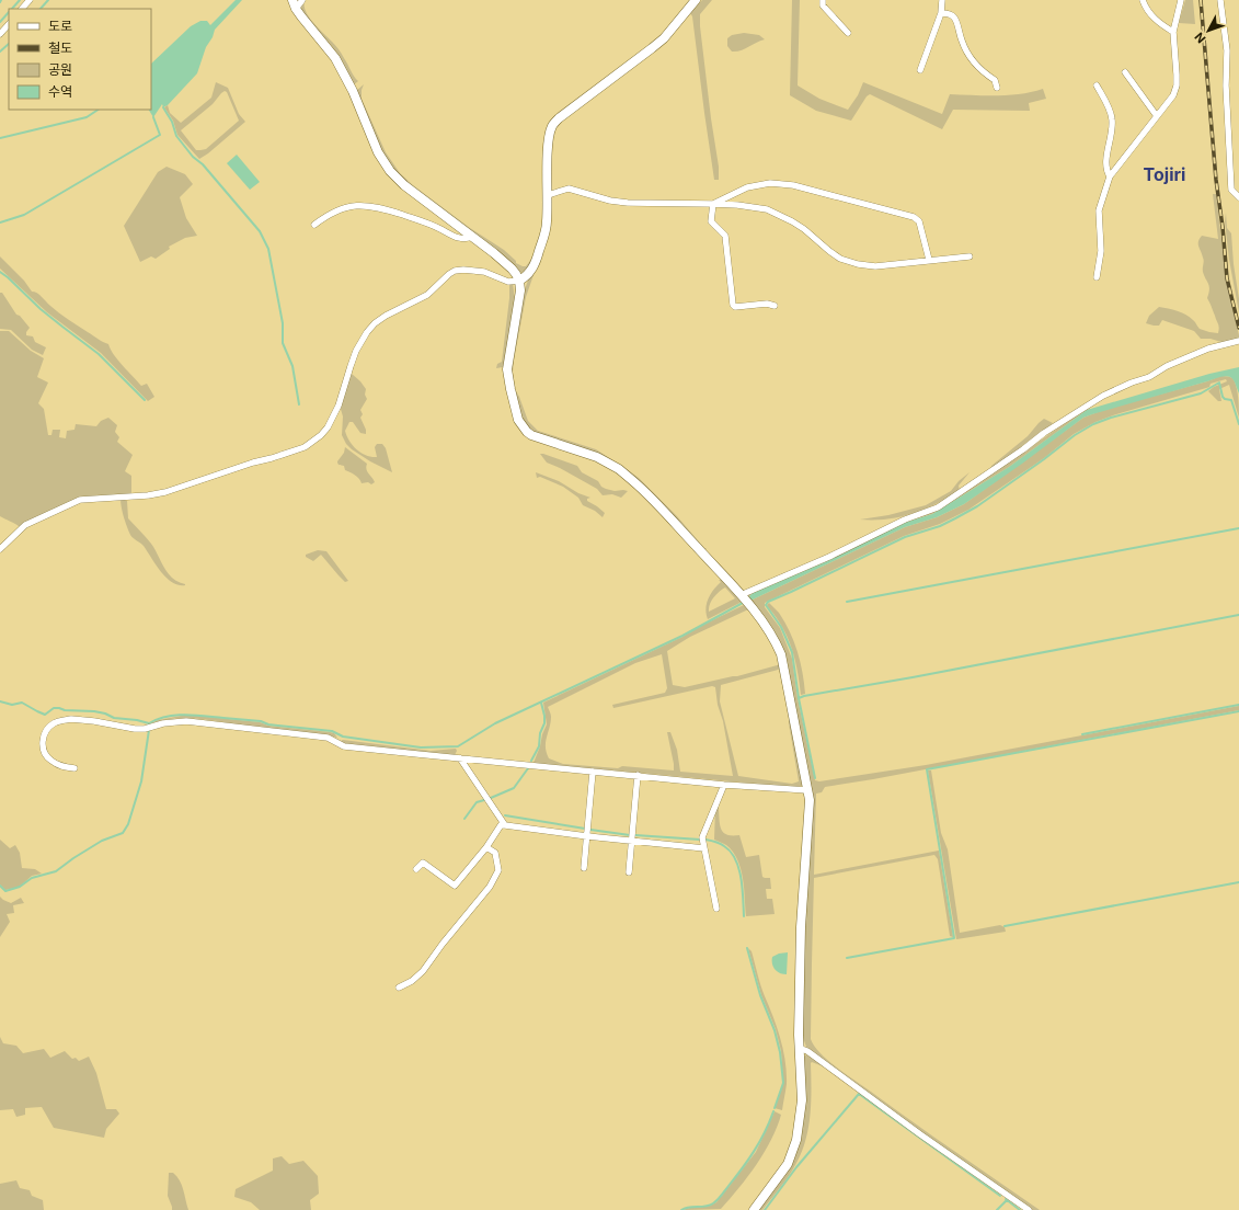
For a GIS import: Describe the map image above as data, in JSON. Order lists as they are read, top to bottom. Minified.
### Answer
{"districts":["Tojiri"],"legend":["도로","철도","공원","수역"],"north":"bottom left"}
